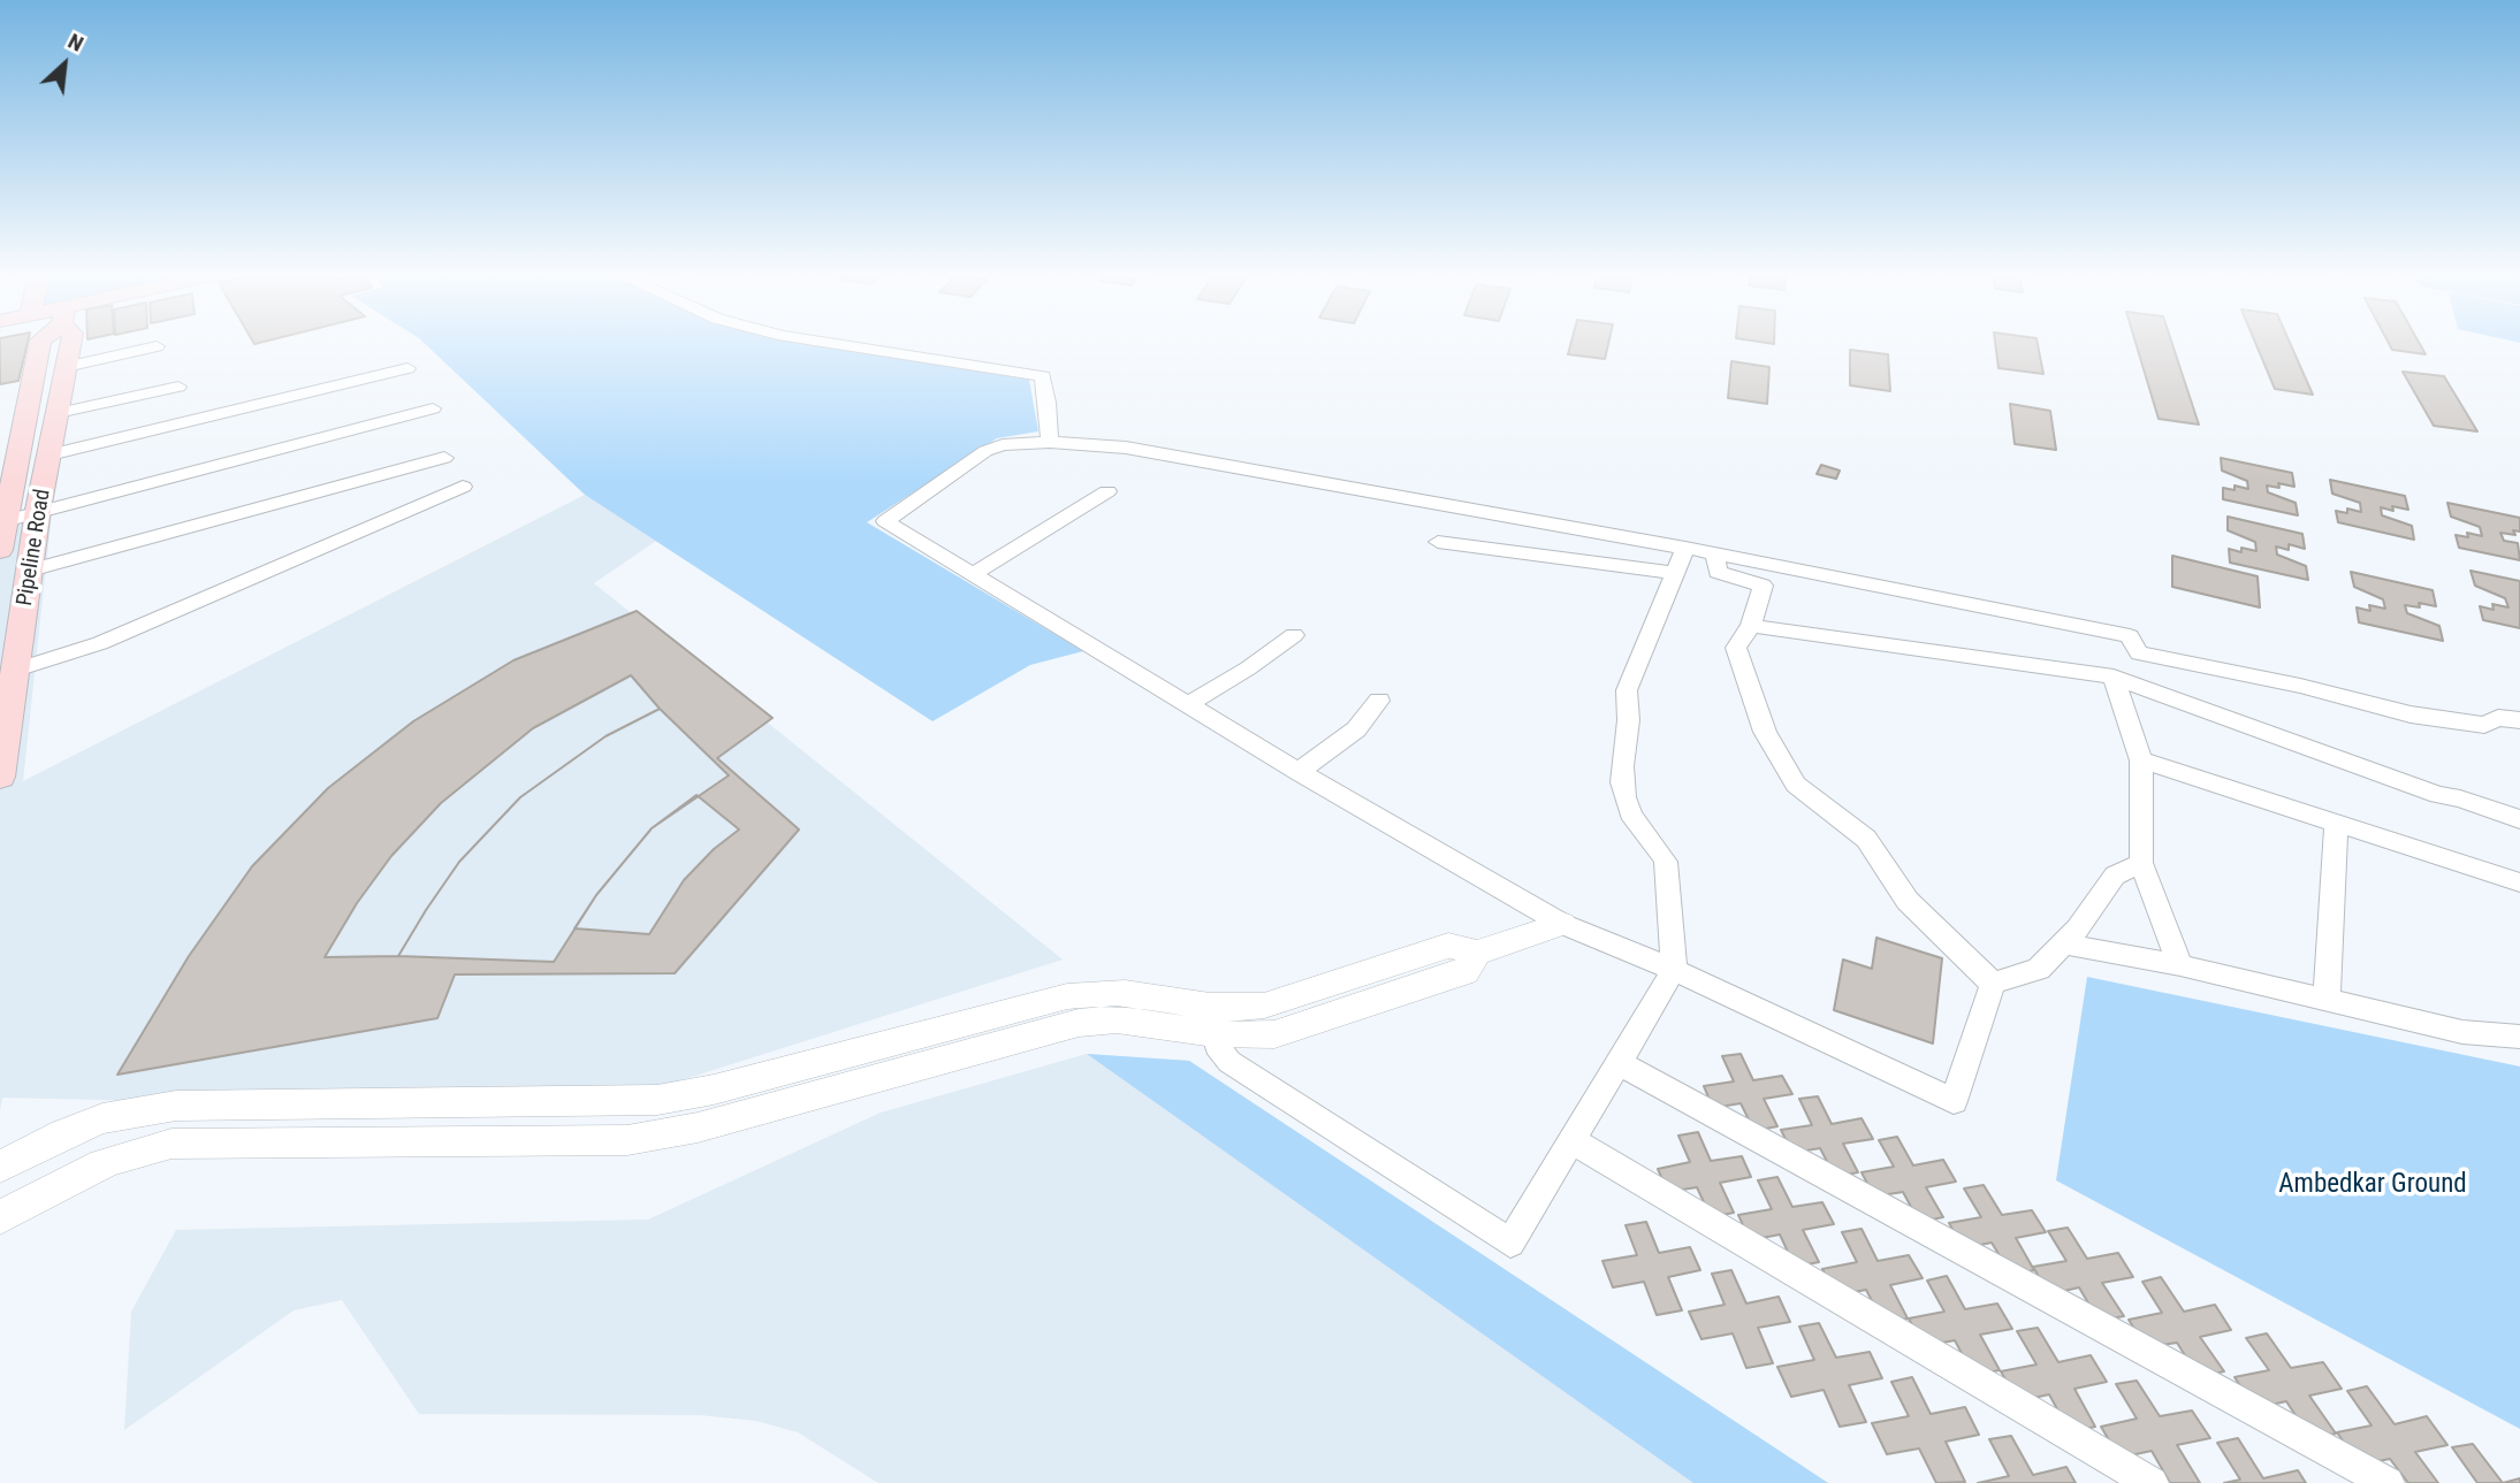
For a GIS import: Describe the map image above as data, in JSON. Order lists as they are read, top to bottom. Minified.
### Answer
{"streets":{"main road":["Pipeline Road"]},"parks":["Ambedkar Ground"],"north":"top right"}
